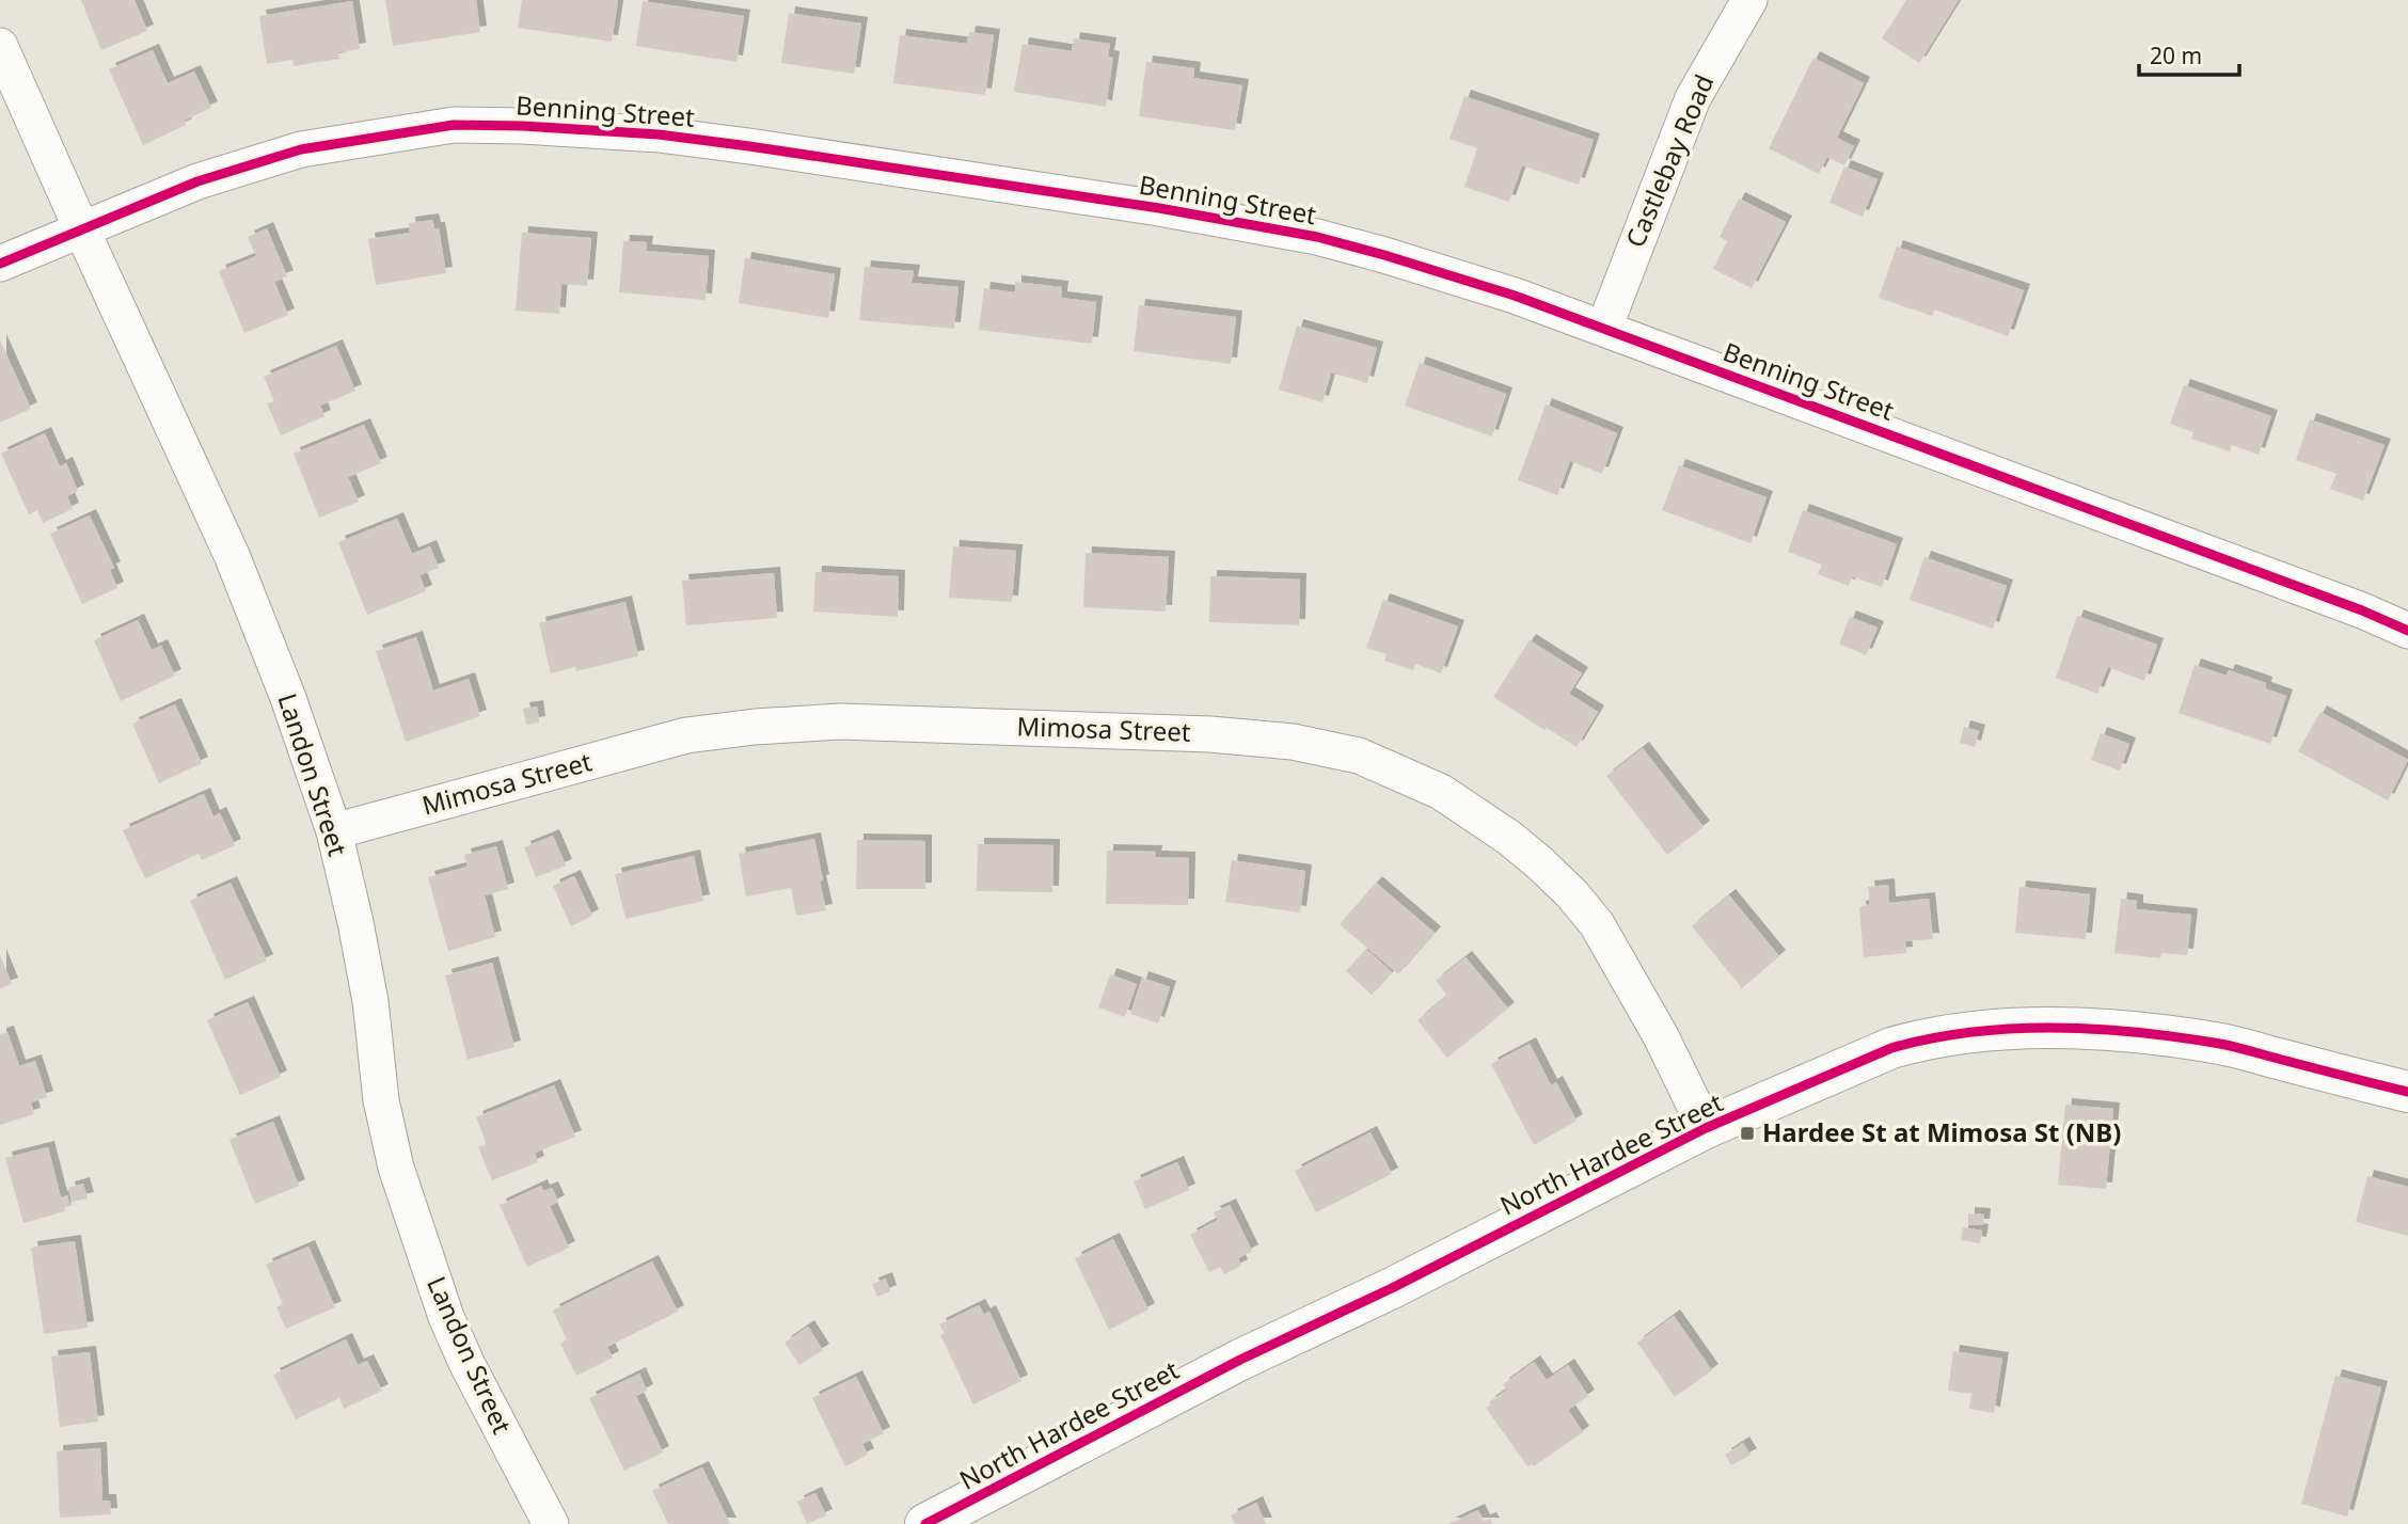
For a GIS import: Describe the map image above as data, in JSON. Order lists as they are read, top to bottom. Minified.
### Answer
{"streets":{"street":["Benning Street","Castlebay Road","Mimosa Street","Landon Street","North Hardee Street"]},"crossings":[["Benning Street","Castlebay Road"],["Benning Street","Landon Street"],["Mimosa Street","Landon Street"],["Mimosa Street","North Hardee Street"]],"places":{"transit":["Hardee St at Mimosa St (NB)"]},"scale_bar":"20 m"}
